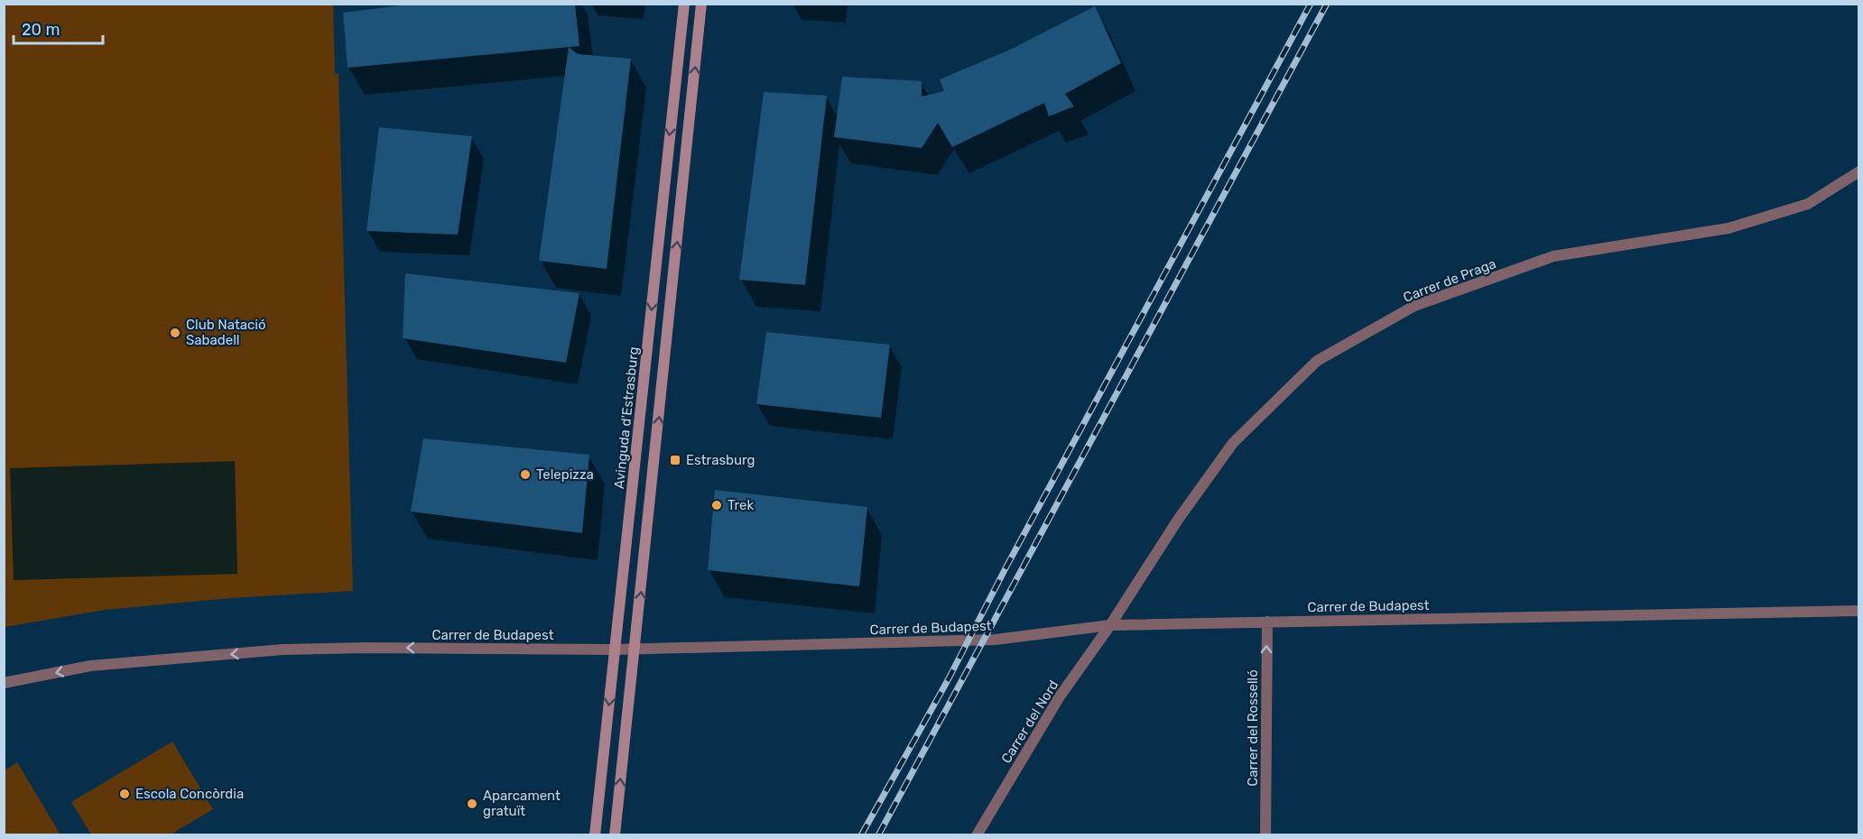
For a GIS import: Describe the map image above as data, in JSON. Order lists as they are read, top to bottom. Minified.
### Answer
{"streets":{"main road":["Avinguda d'Estrasburg"],"street":["Carrer de Praga","Carrer de Budapest","Carrer del Nord","Carrer del Rosselló"]},"crossings":[["Carrer de Praga","Carrer de Budapest"],["Carrer de Praga","Carrer del Nord"],["Avinguda d'Estrasburg","Carrer de Budapest"],["Carrer de Budapest","Carrer del Nord"],["Carrer de Budapest","Carrer del Rosselló"]],"one_way":["Carrer del Rosselló"],"places":{"other":["Club Natació Sabadell","Telepizza","Trek","Escola Concòrdia","Aparcament gratuït"],"transit":["Estrasburg"]},"scale_bar":"20 m"}
